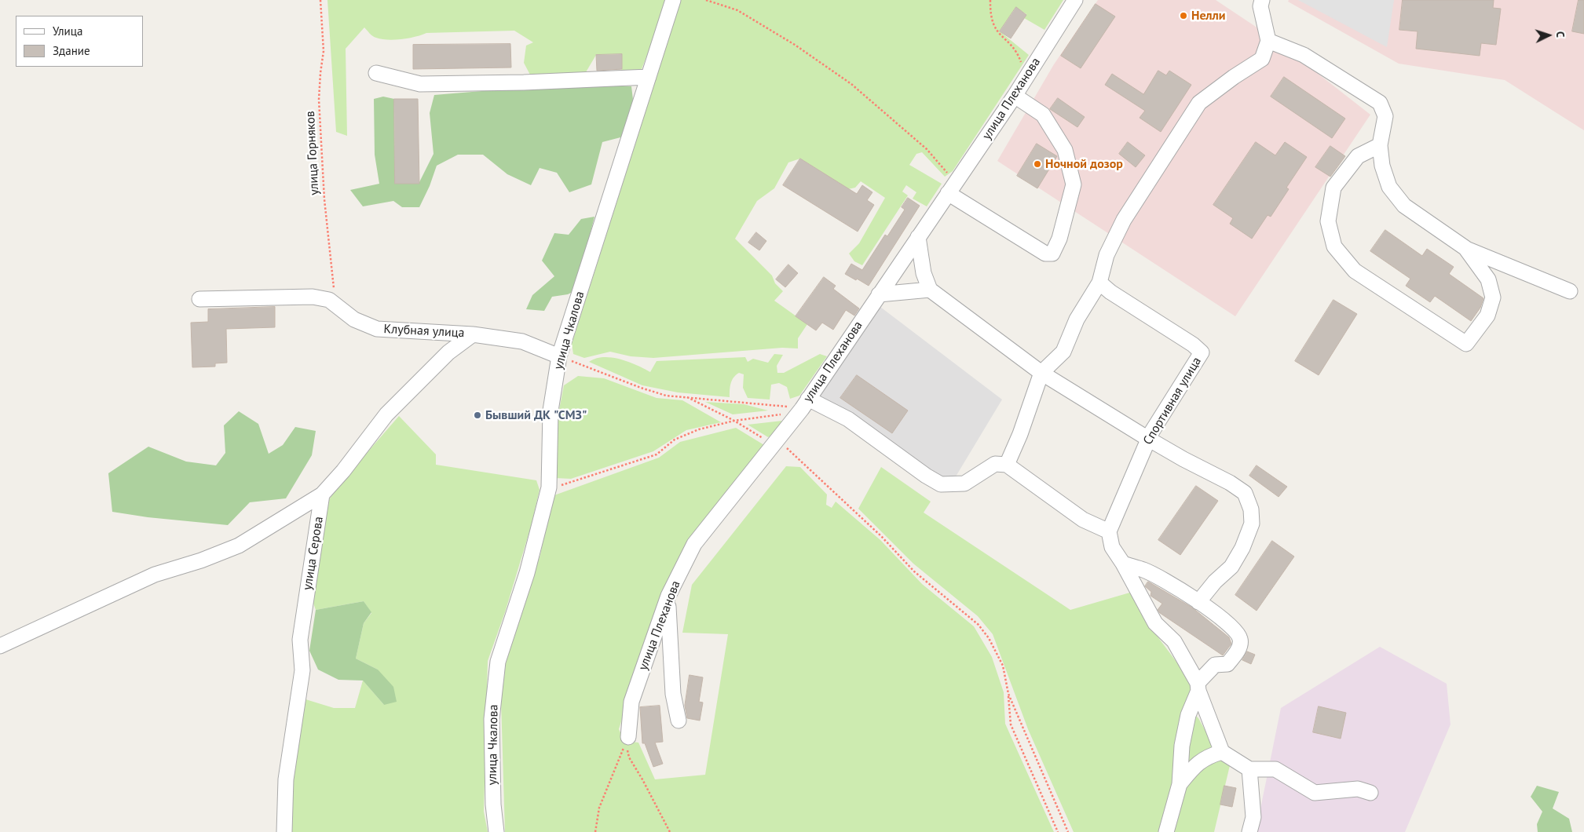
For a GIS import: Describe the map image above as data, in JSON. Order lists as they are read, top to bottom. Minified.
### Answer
{"streets":{"street":["улица Плеханова","улица Чкалова","Клубная улица","Спортивная улица","улица Серова"],"path":["улица Горняков"]},"crossings":[["улица Горняков","Клубная улица"],["улица Чкалова","Клубная улица"]],"places":["Нелли","Ночной дозор","Бывший ДК \"СМЗ\""],"legend":["Улица","Здание"],"north":"right"}
